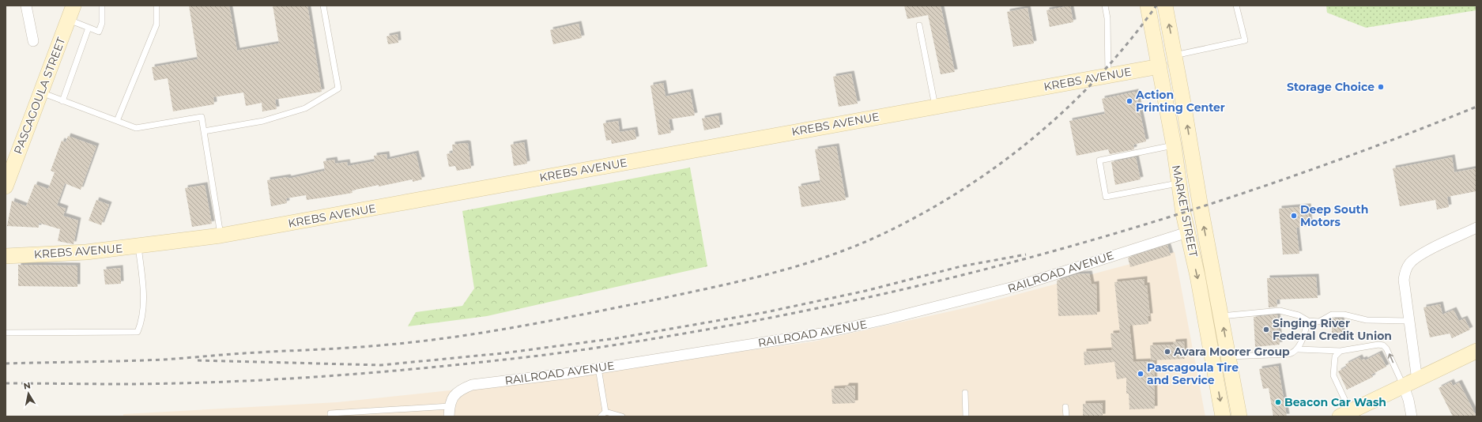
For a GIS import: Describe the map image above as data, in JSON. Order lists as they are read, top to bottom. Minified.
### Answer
{"streets":{"street":["KREBS AVENUE","PASCAGOULA STREET","MARKET STREET","RAILROAD AVENUE"]},"crossings":[["KREBS AVENUE","MARKET STREET"],["MARKET STREET","RAILROAD AVENUE"]],"places":["Storage Choice","Action Printing Center","Deep South Motors","Singing River Federal Credit Union","Avara Moorer Group","Pascagoula Tire and Service","Beacon Car Wash"],"north":"top"}
